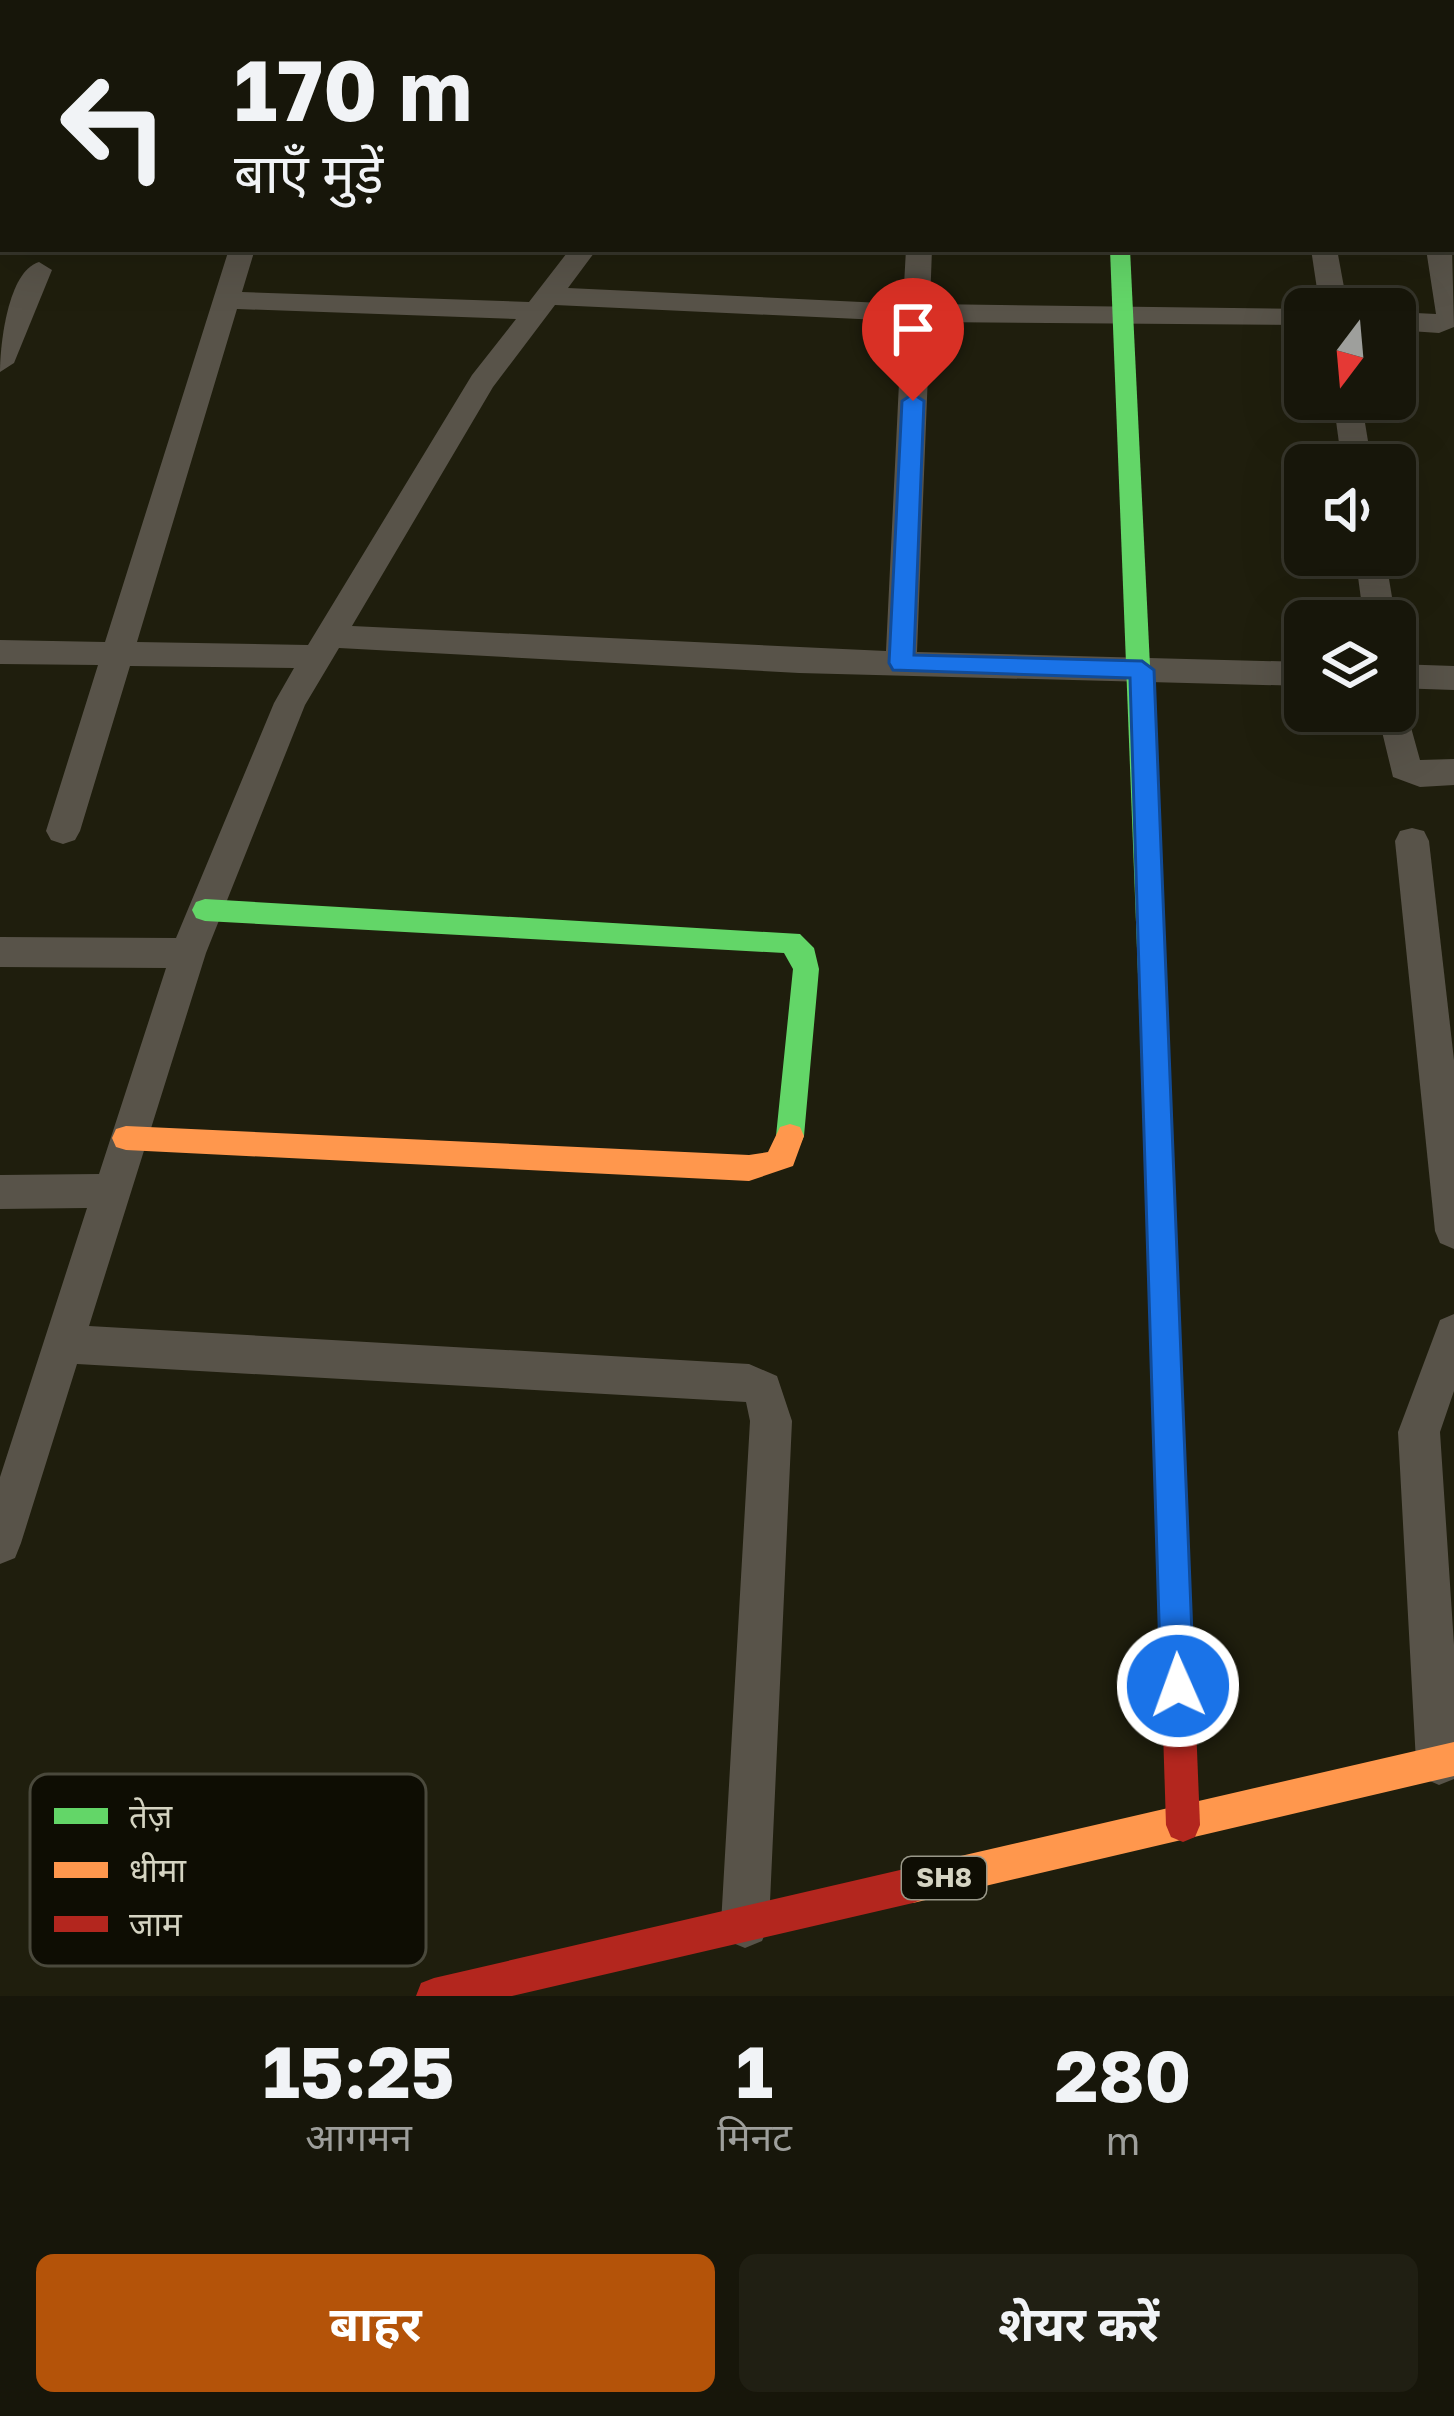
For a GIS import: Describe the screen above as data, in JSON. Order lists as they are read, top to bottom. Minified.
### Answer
{"streets":{"street":["SH8"]},"legend":["तेज़","धीमा","जाम"],"north":"bottom","page":{"turn":["170 m","बाएँ मुड़ें"],"eta":["15:25","आगमन","1","मिनट","280","m"],"buttons":["बाहर","शेयर करें"]}}
